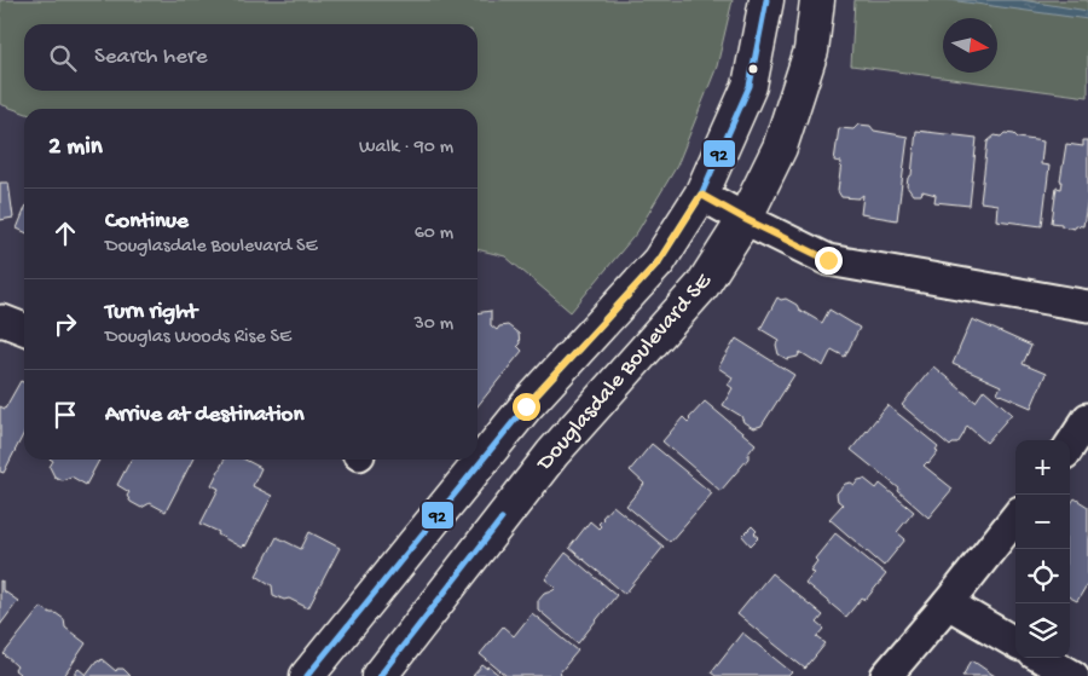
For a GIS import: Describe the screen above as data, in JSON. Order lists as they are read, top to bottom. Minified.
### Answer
{"streets":{"street":["Douglasdale Boulevard SE"]},"lines":["transit line 92"],"north":"right","page":{"search":"Search here","heading":["2 min","Walk · 90 m"],"list":[["Continue","Douglasdale Boulevard SE","60 m"],["Turn right","Douglas Woods Rise SE","30 m"],"Arrive at destination"],"map_buttons":["+","−"]}}
